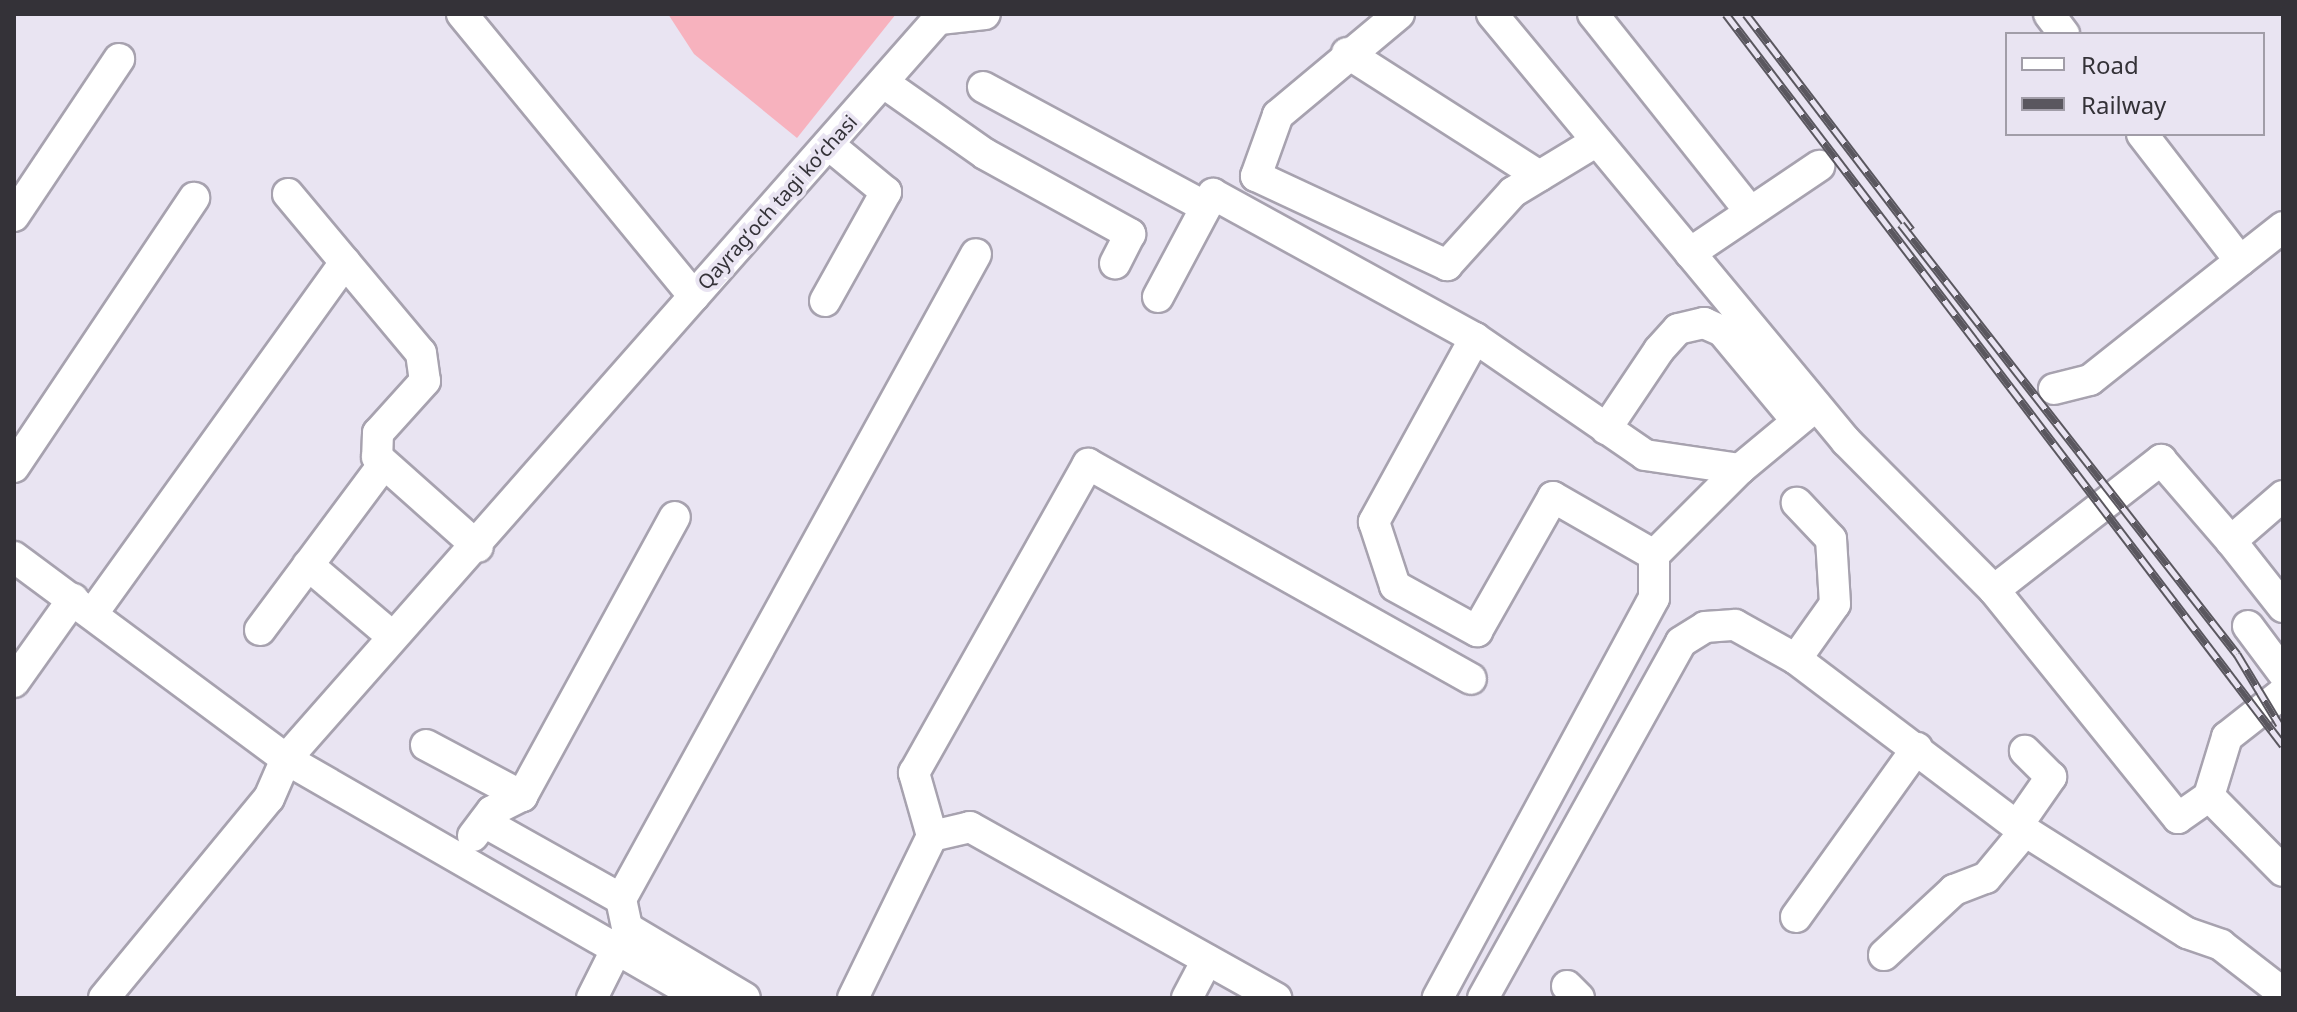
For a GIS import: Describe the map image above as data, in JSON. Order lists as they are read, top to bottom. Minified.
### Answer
{"streets":{"street":["Qayragʻoch tagi koʻchasi"]},"legend":["Road","Railway"]}
